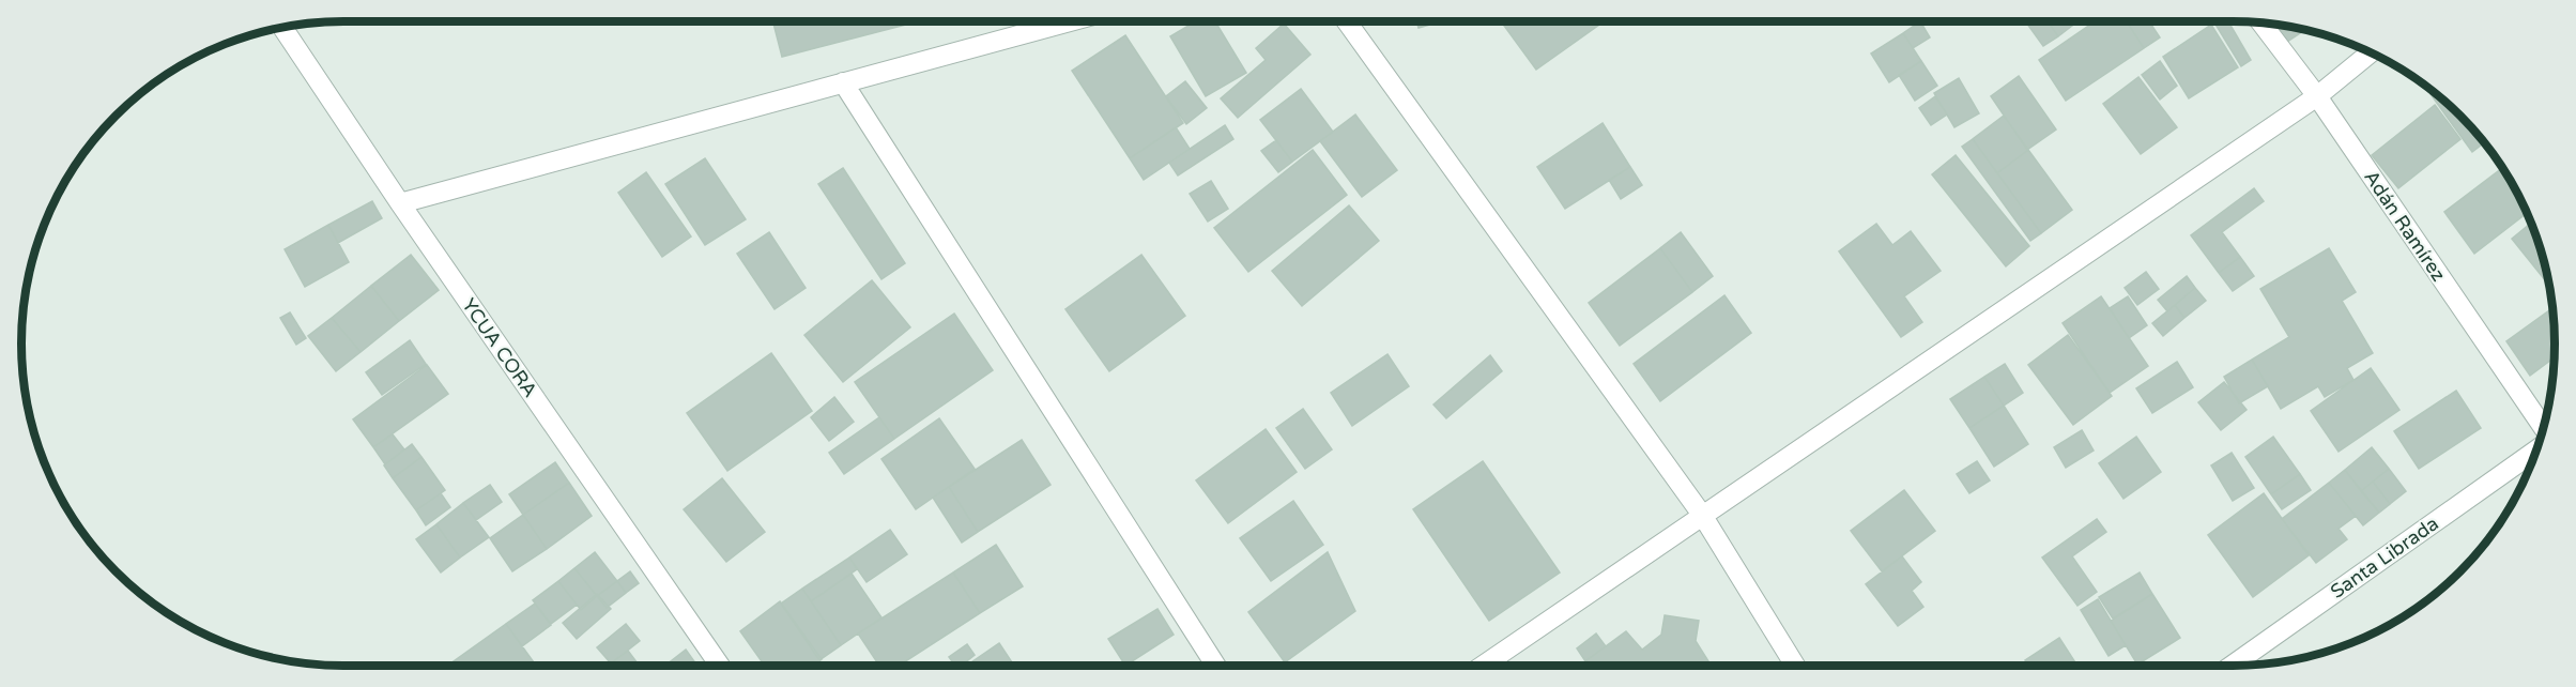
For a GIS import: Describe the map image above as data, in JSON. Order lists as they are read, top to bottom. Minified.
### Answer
{"streets":{"street":["Adán Ramírez","YCUA CORA","Santa Librada"]}}
